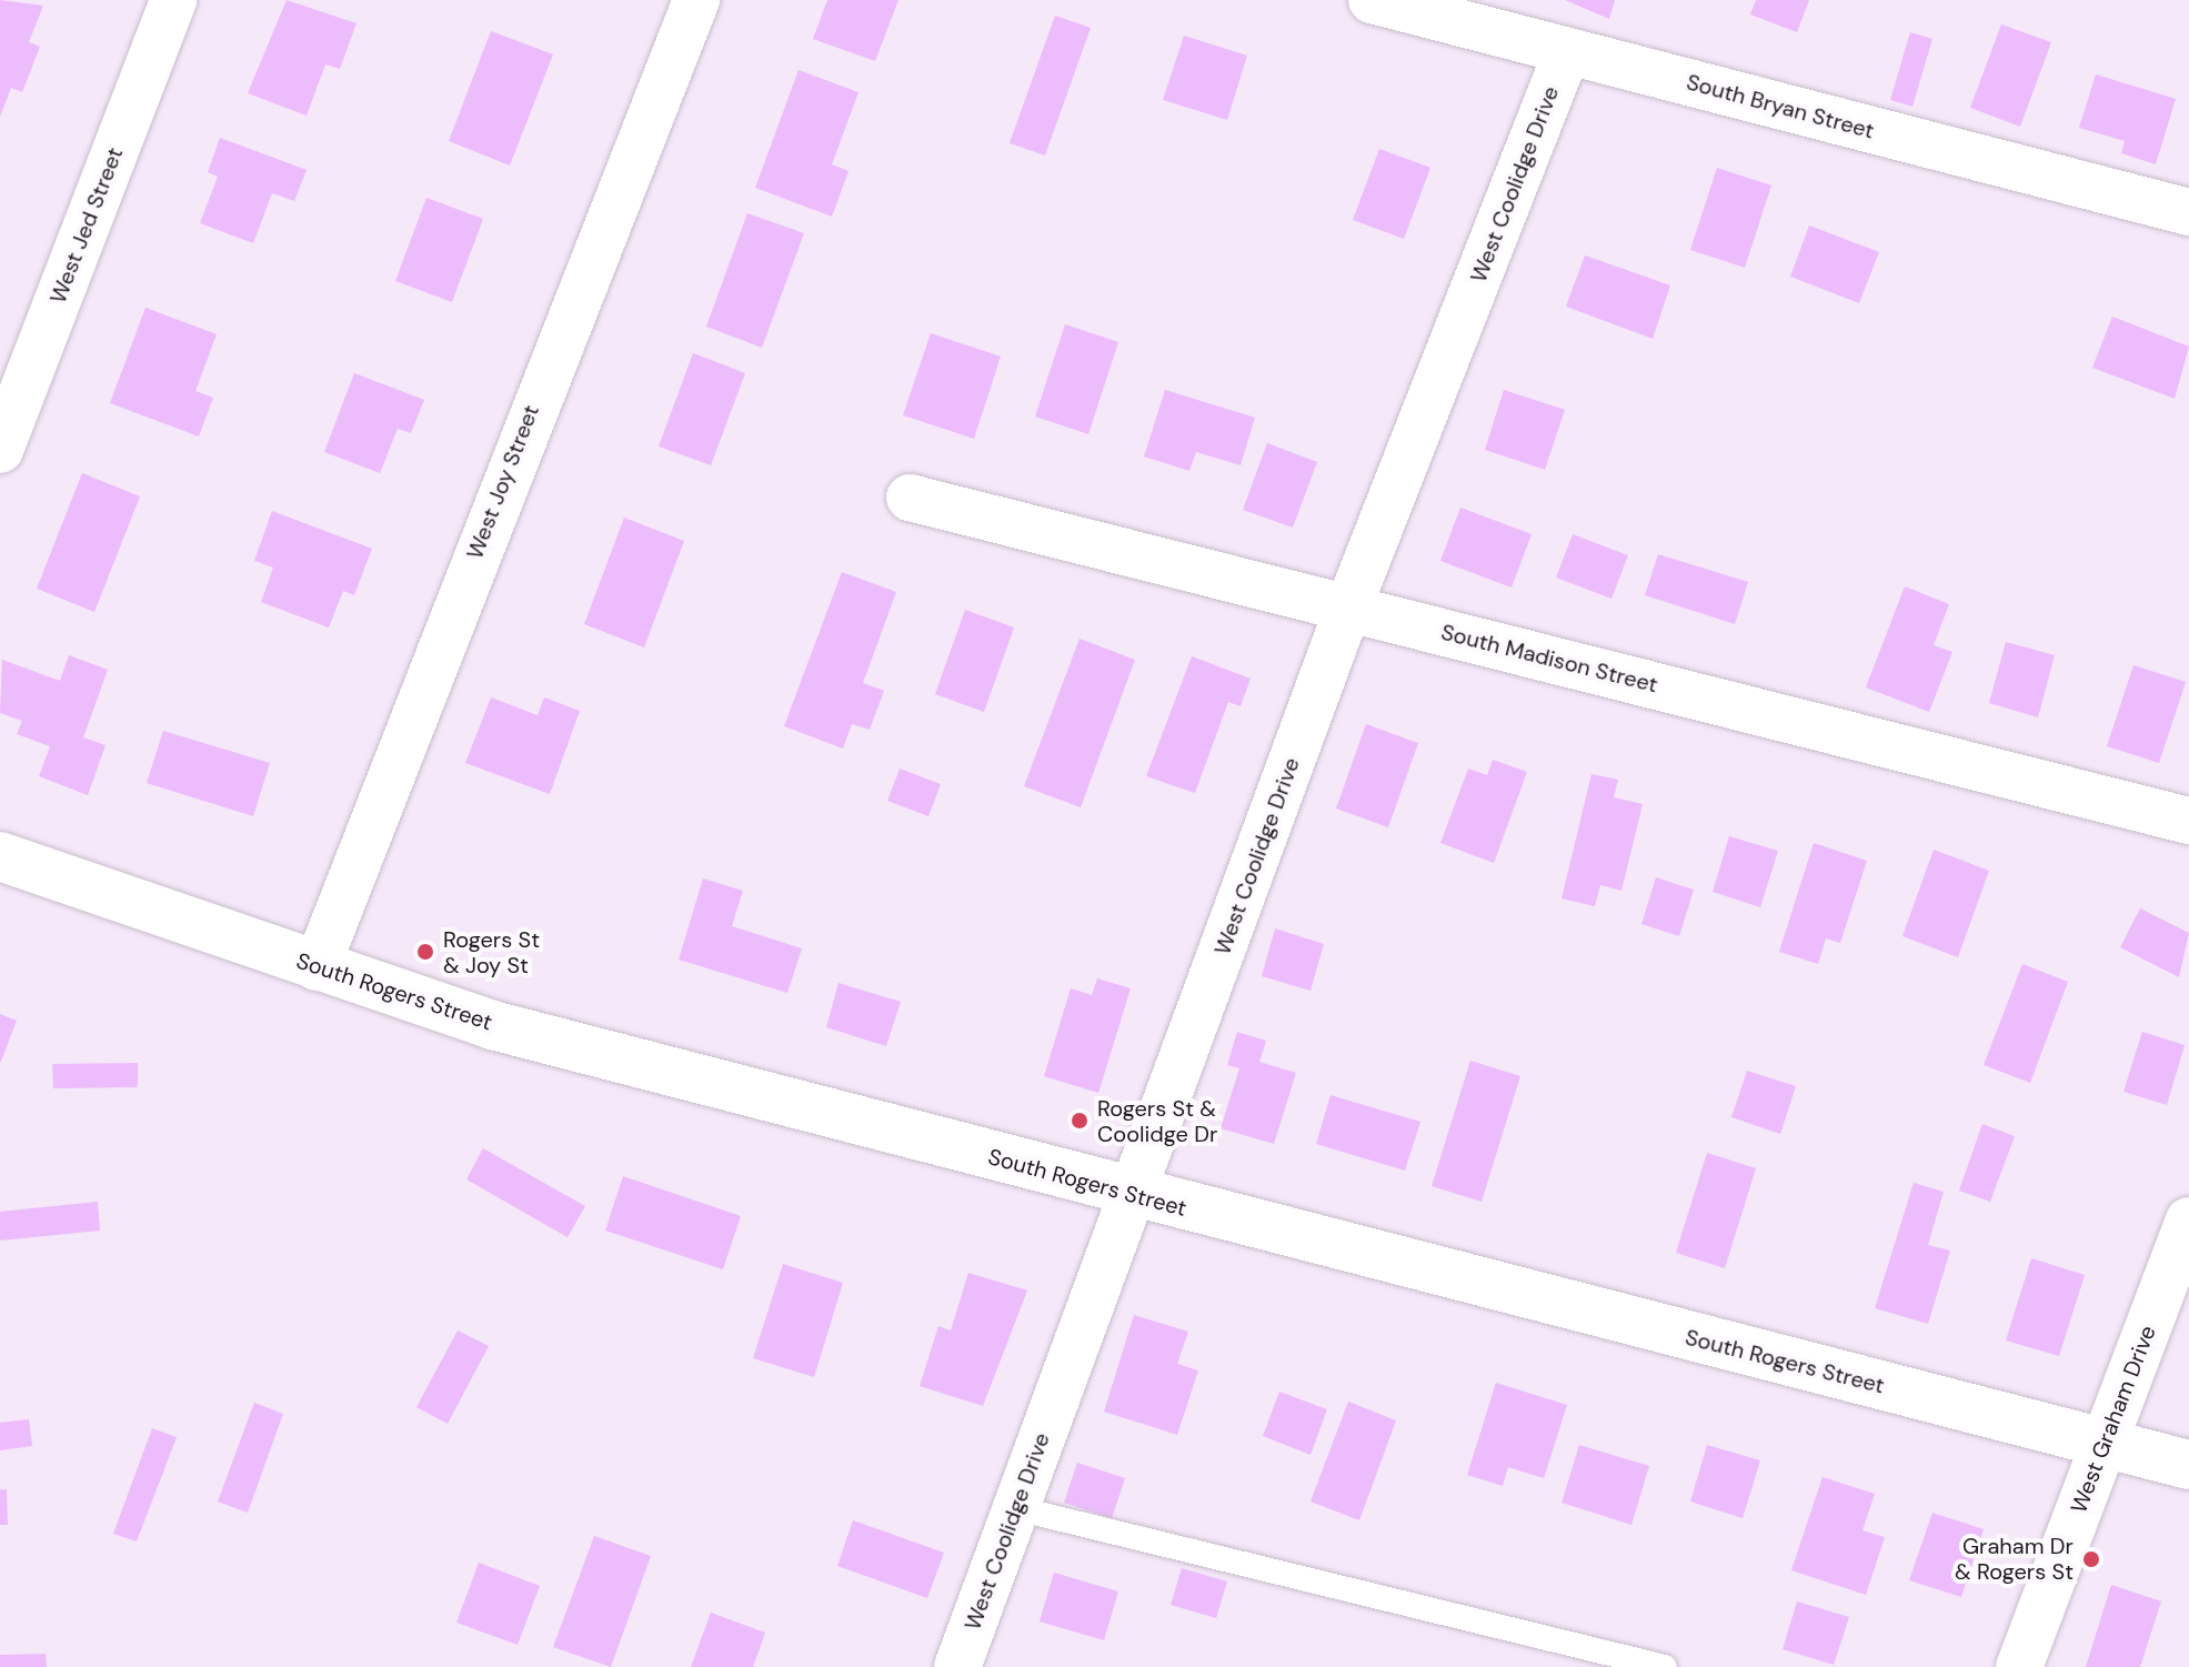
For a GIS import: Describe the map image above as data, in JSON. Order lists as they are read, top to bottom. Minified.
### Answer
{"streets":{"street":["South Bryan Street","West Coolidge Drive","West Jed Street","West Joy Street","South Madison Street","South Rogers Street","West Graham Drive"]},"crossings":[["South Bryan Street","West Coolidge Drive"],["West Coolidge Drive","South Madison Street"],["West Coolidge Drive","South Rogers Street"],["West Joy Street","South Rogers Street"],["South Rogers Street","West Graham Drive"]],"places":["Rogers St & Joy St","Rogers St & Coolidge Dr","Graham Dr & Rogers St"]}
